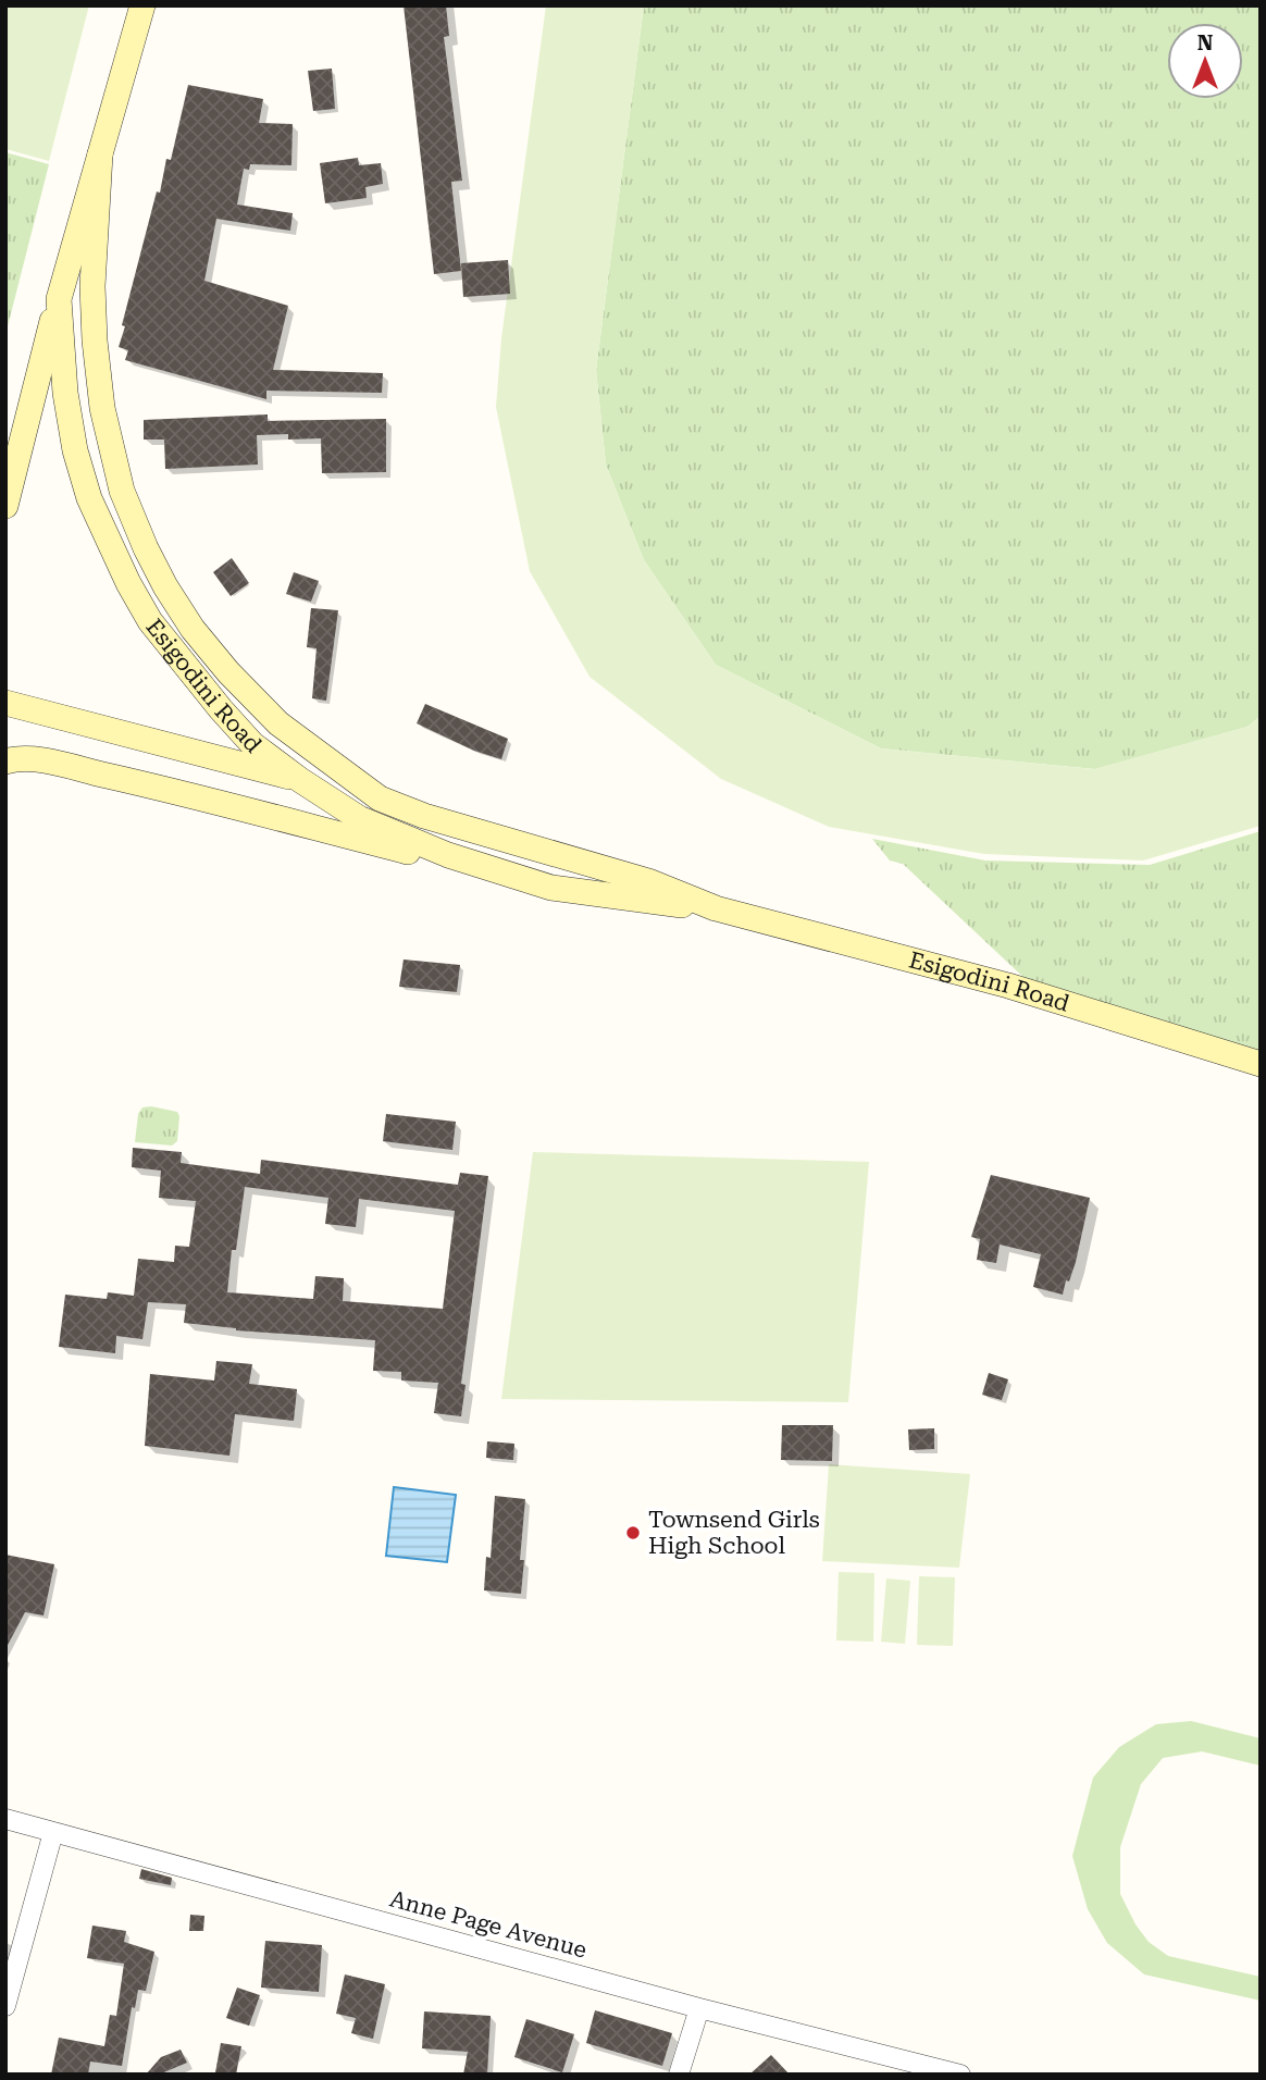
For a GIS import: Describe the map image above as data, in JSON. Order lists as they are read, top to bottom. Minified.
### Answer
{"streets":{"main road":["Esigodini Road"],"street":["Anne Page Avenue"]},"places":["Townsend Girls High School"],"north":"top"}
